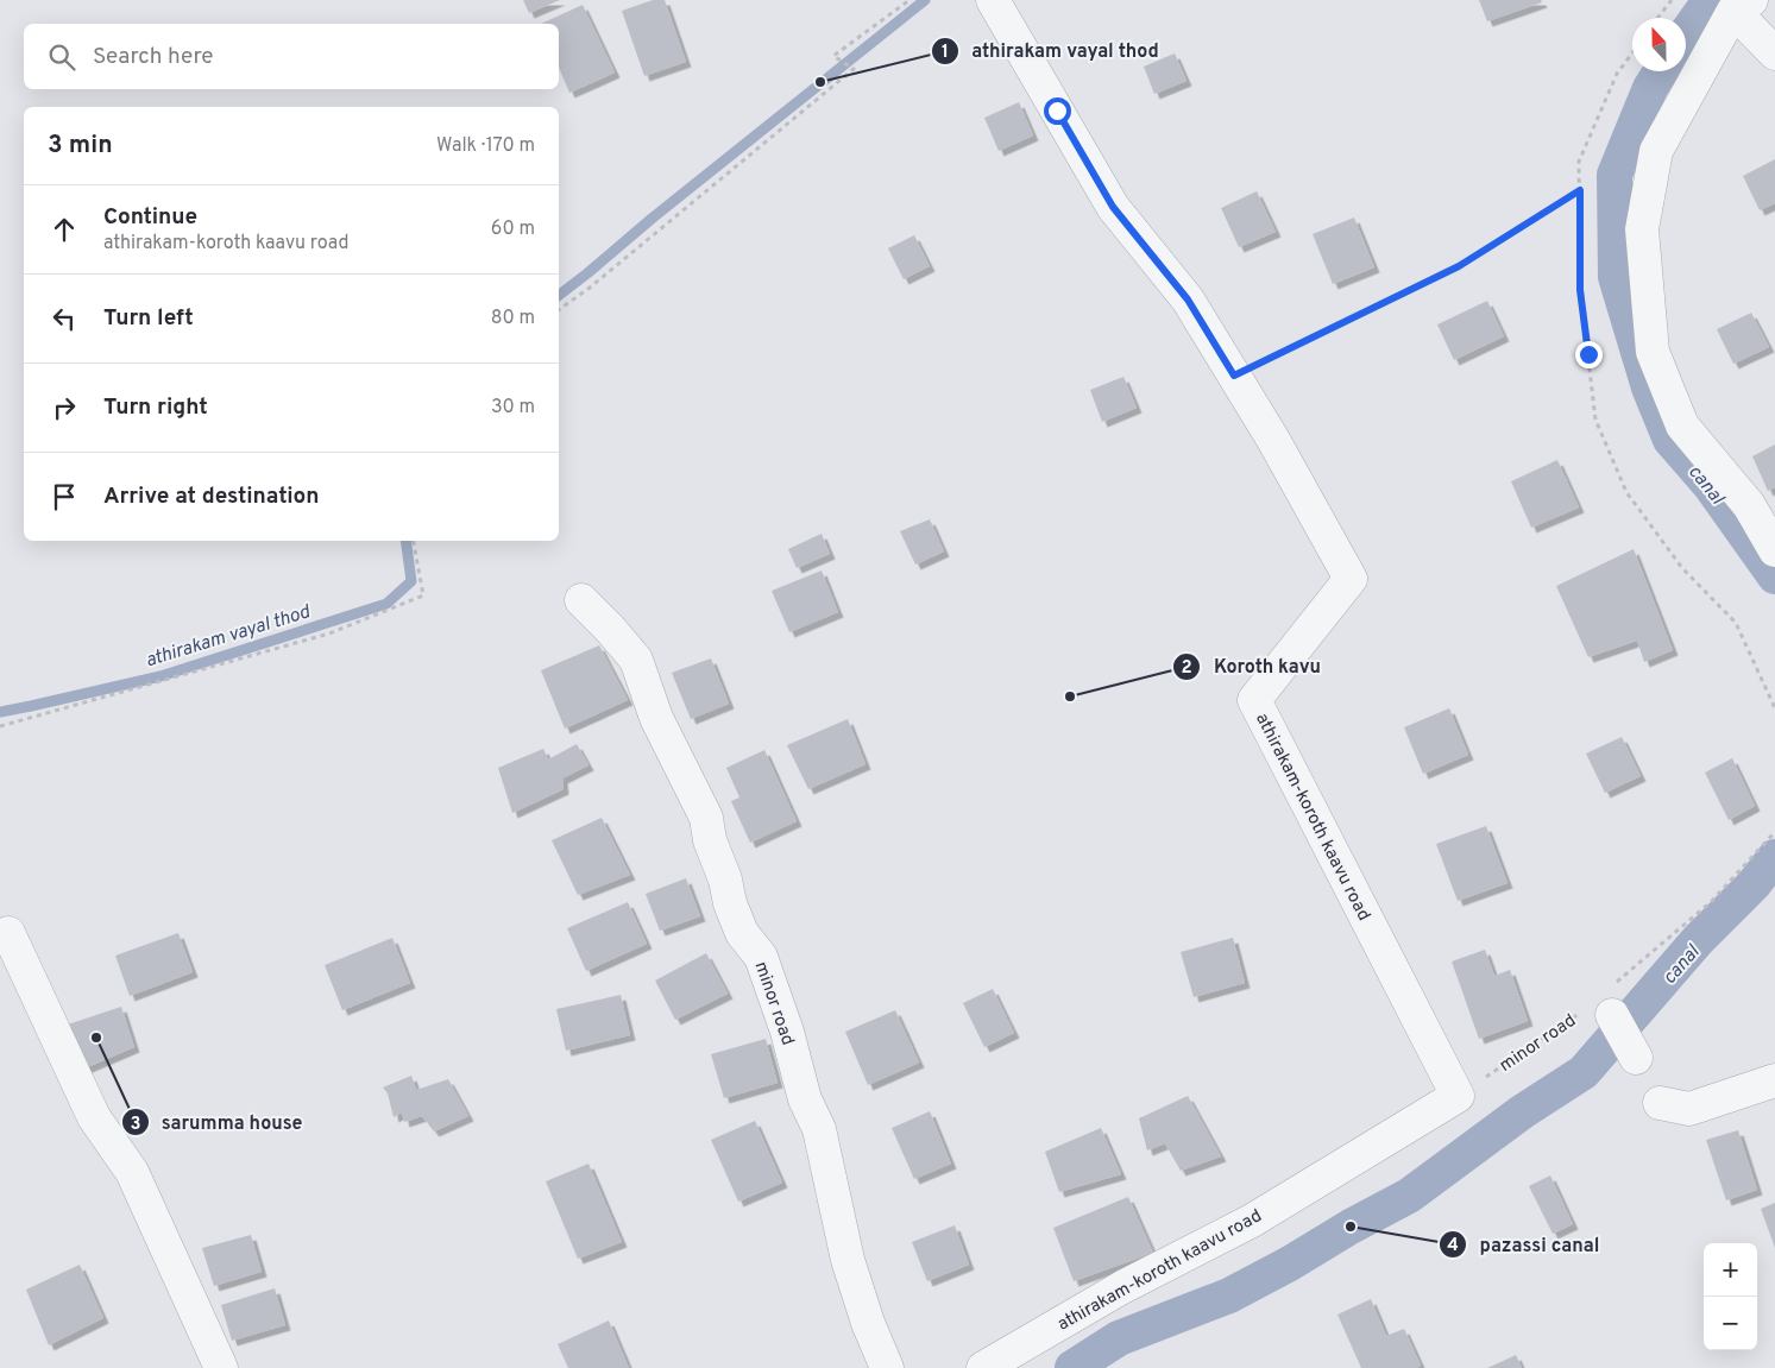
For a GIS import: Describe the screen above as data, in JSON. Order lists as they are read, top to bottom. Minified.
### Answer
{"streets":{"street":["athirakam-koroth kaavu road","minor road"]},"crossings":[["athirakam-koroth kaavu road","minor road"]],"water":["canal","athirakam vayal thod"],"places":["athirakam vayal thod","Koroth kavu","sarumma house","pazassi canal"],"north":"top","page":{"search":"Search here","heading":["3 min","Walk · 170 m"],"list":[["Continue","athirakam-koroth kaavu road","60 m"],["Turn left","80 m"],["Turn right","30 m"],"Arrive at destination"],"map_buttons":["+","−"]}}
